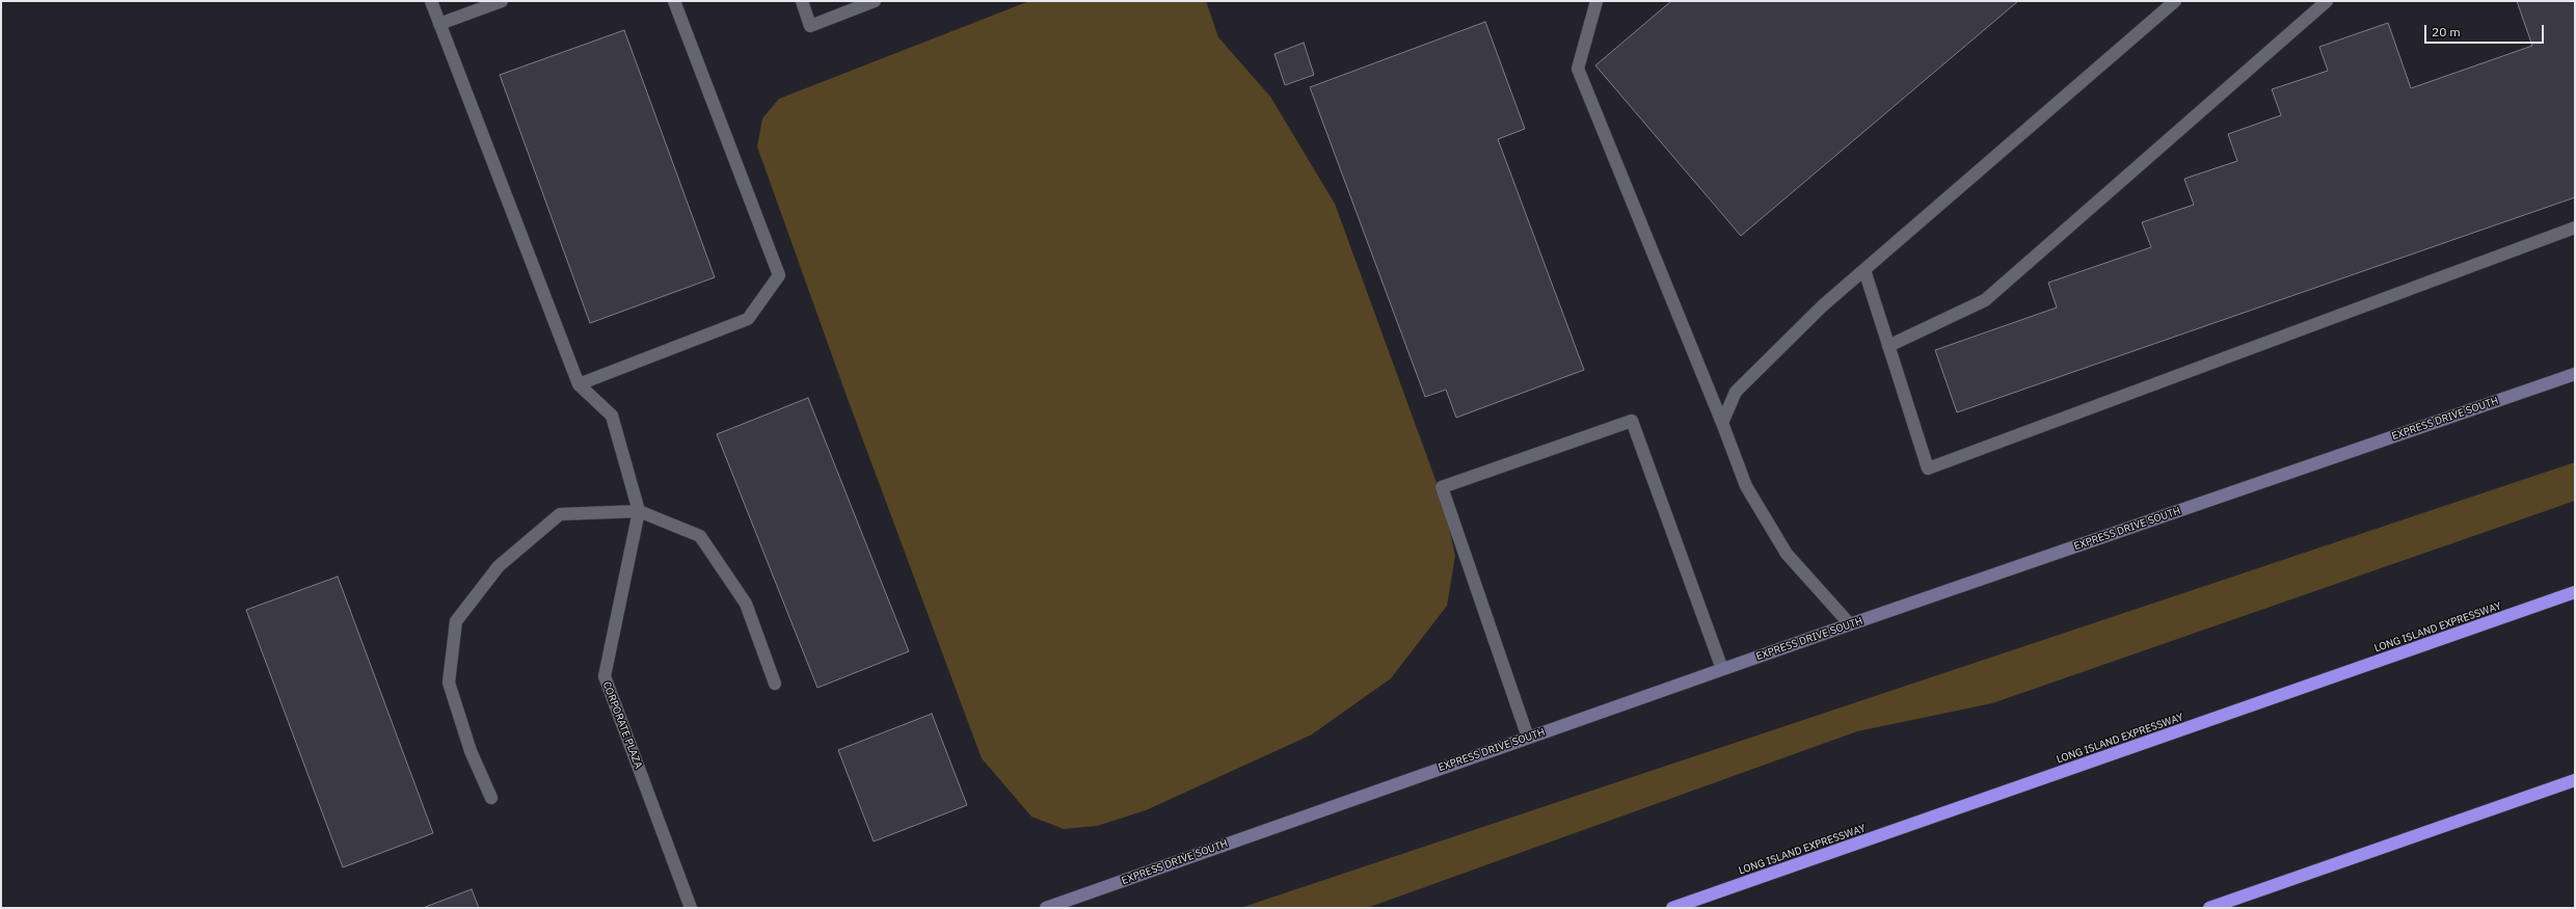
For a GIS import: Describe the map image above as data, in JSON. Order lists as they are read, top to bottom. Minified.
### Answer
{"streets":{"highway":["LONG ISLAND EXPRESSWAY"],"main road":["EXPRESS DRIVE SOUTH"],"street":["CORPORATE PLAZA"]},"scale_bar":"20 m"}
